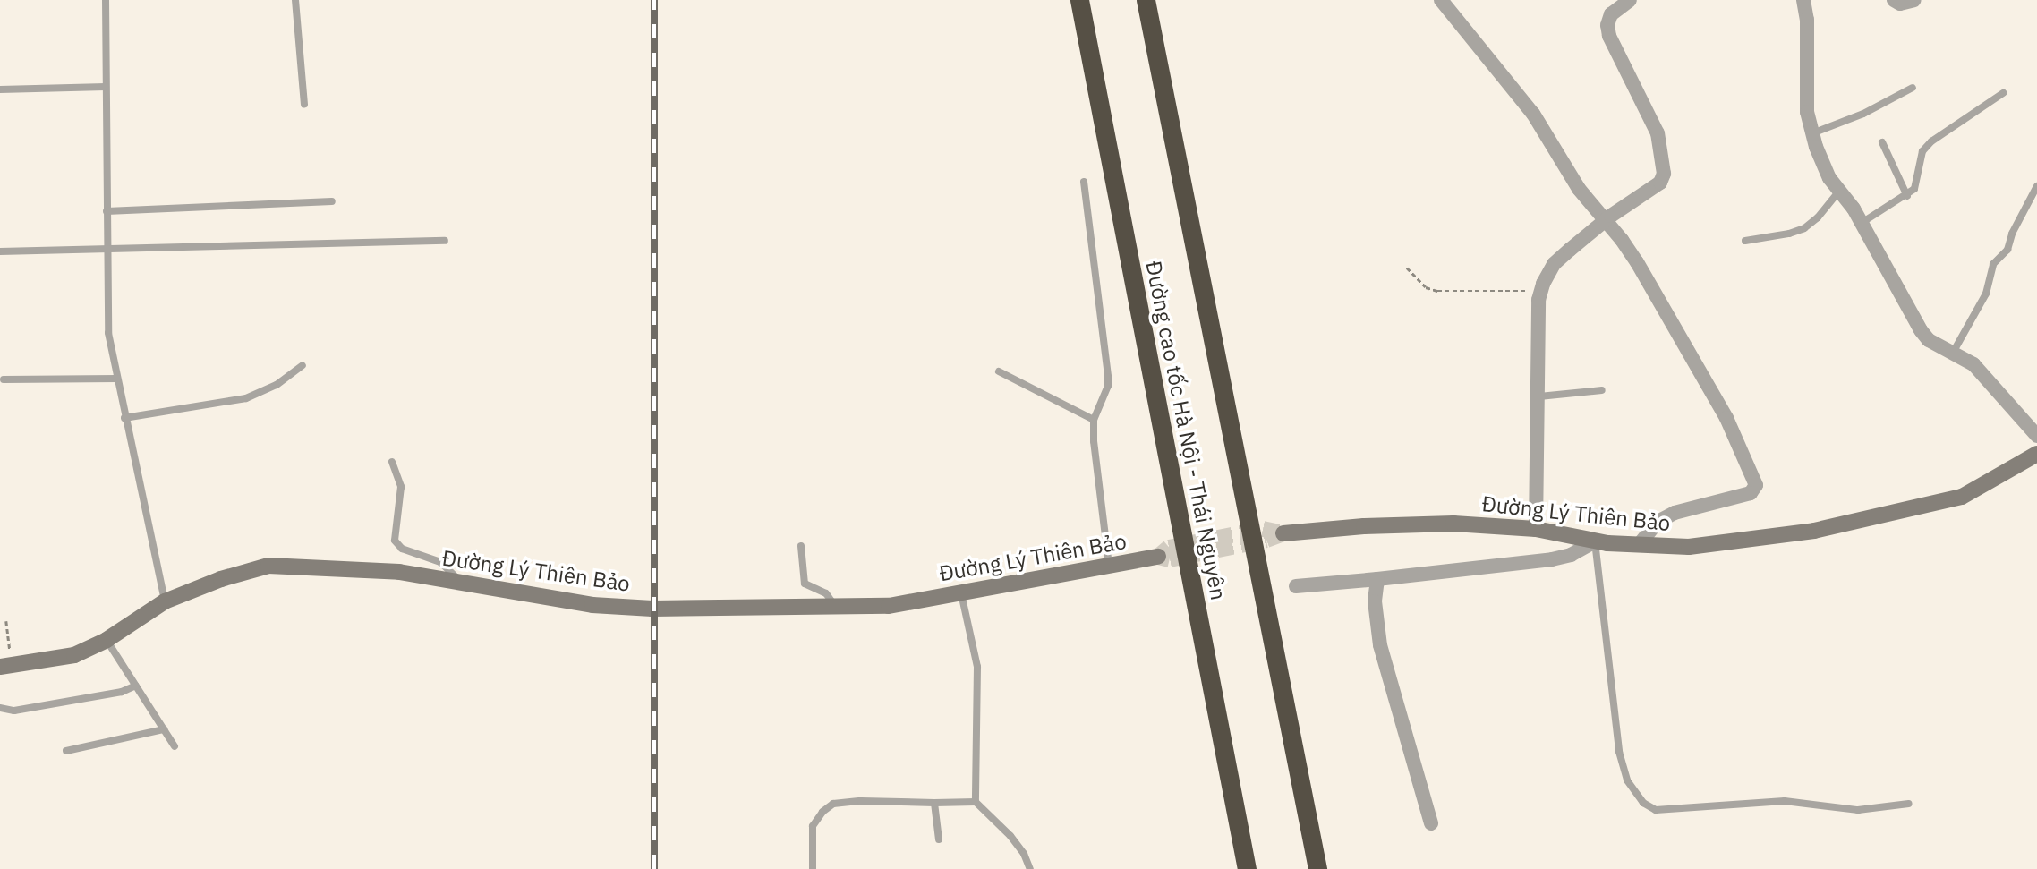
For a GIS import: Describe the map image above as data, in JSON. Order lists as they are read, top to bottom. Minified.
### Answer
{"streets":{"highway":["Đường cao tốc Hà Nội - Thái Nguyên"],"main road":["Đường Lý Thiên Bảo"]}}
